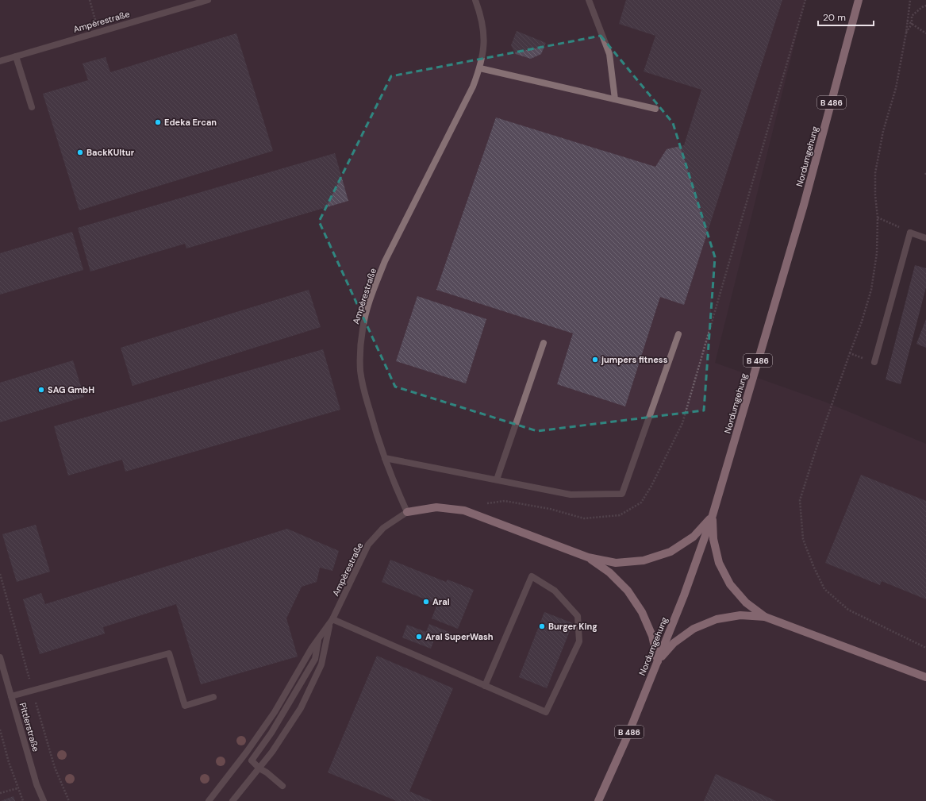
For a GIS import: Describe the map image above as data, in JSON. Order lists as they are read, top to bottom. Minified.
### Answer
{"streets":{"main road":["B 486","Nordumgehung"],"street":["Ampèrestraße","Pittlerstraße"]},"places":["Edeka Ercan","BackKUltur","jumpers fitness","SAG GmbH","Aral","Burger King","Aral SuperWash"],"scale_bar":"20 m"}
